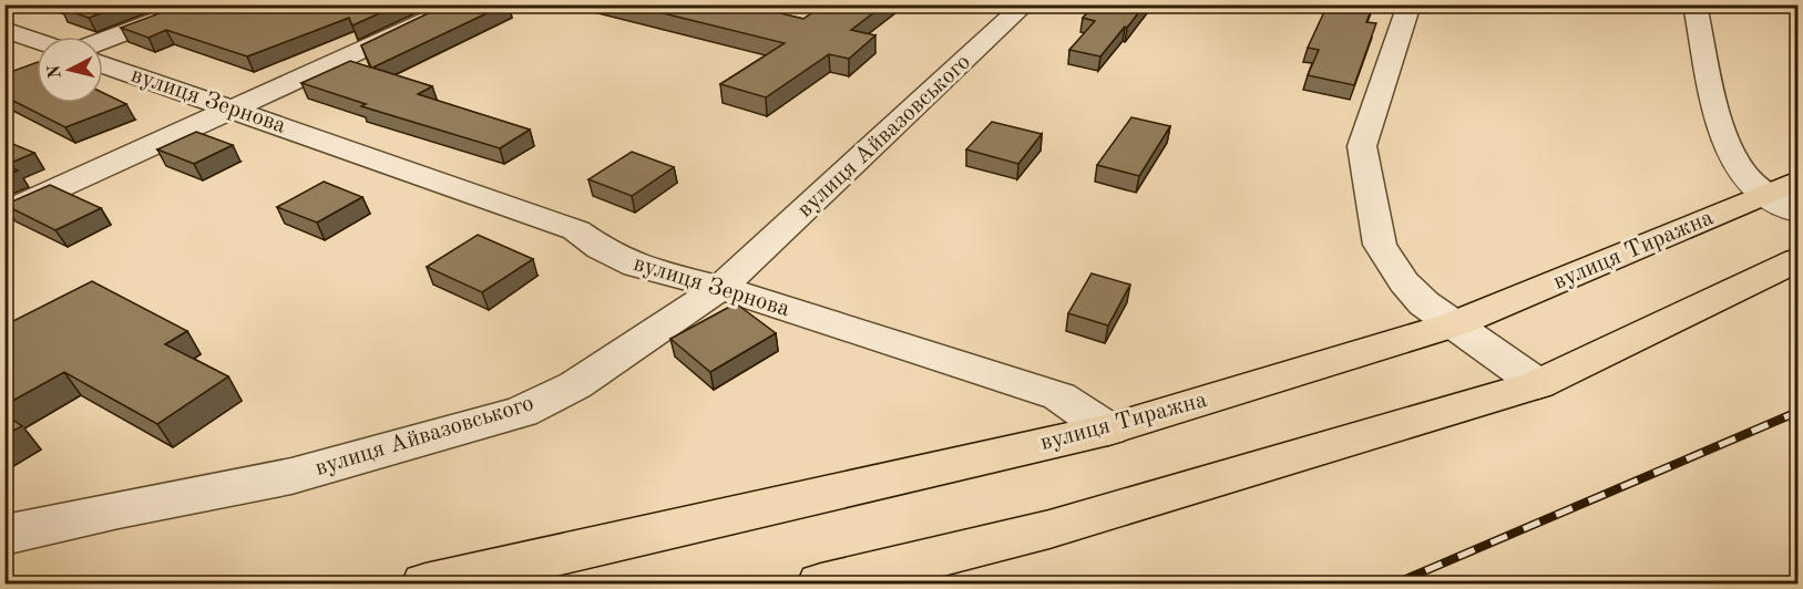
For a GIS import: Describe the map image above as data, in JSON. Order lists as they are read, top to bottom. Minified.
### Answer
{"streets":{"main road":["вулиця Тиражна"],"street":["вулиця Зернова","вулиця Айвазовського"]},"crossings":[["вулиця Зернова","вулиця Айвазовського"],["вулиця Зернова","вулиця Тиражна"]],"north":"left"}
